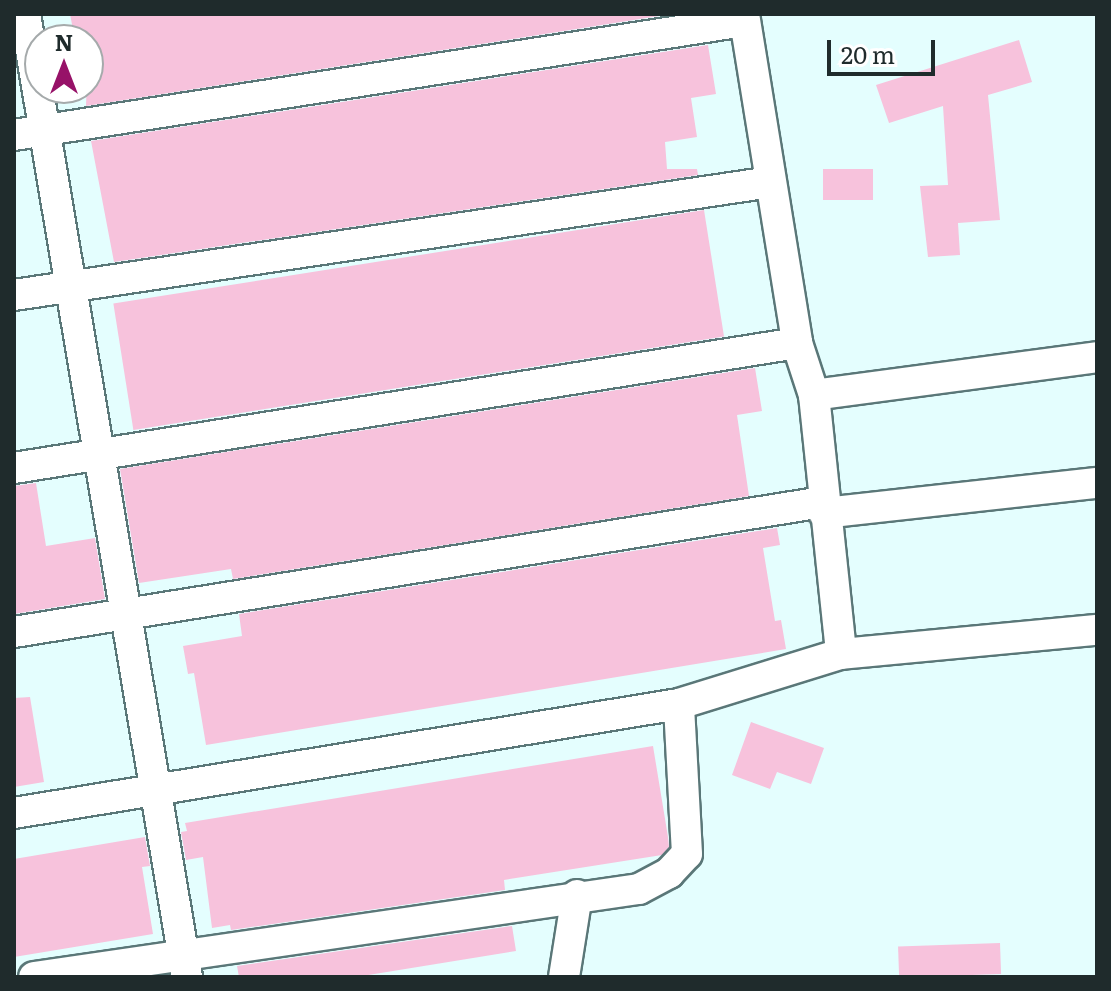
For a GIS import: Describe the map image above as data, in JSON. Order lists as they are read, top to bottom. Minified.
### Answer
{"scale_bar":"20 m","north":"top"}
